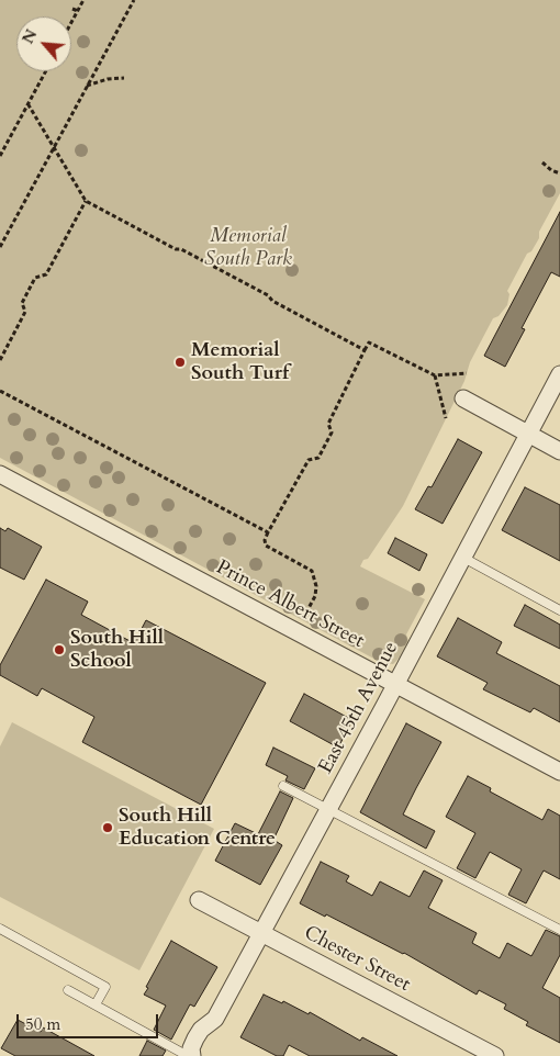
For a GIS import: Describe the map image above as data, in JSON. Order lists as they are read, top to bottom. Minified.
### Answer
{"streets":{"street":["Prince Albert Street","East 45th Avenue","Chester Street"]},"crossings":[["Prince Albert Street","East 45th Avenue"],["East 45th Avenue","Chester Street"]],"parks":["Memorial South Park"],"places":["Memorial South Turf","South Hill School","South Hill Education Centre"],"scale_bar":"50 m","north":"top left"}
